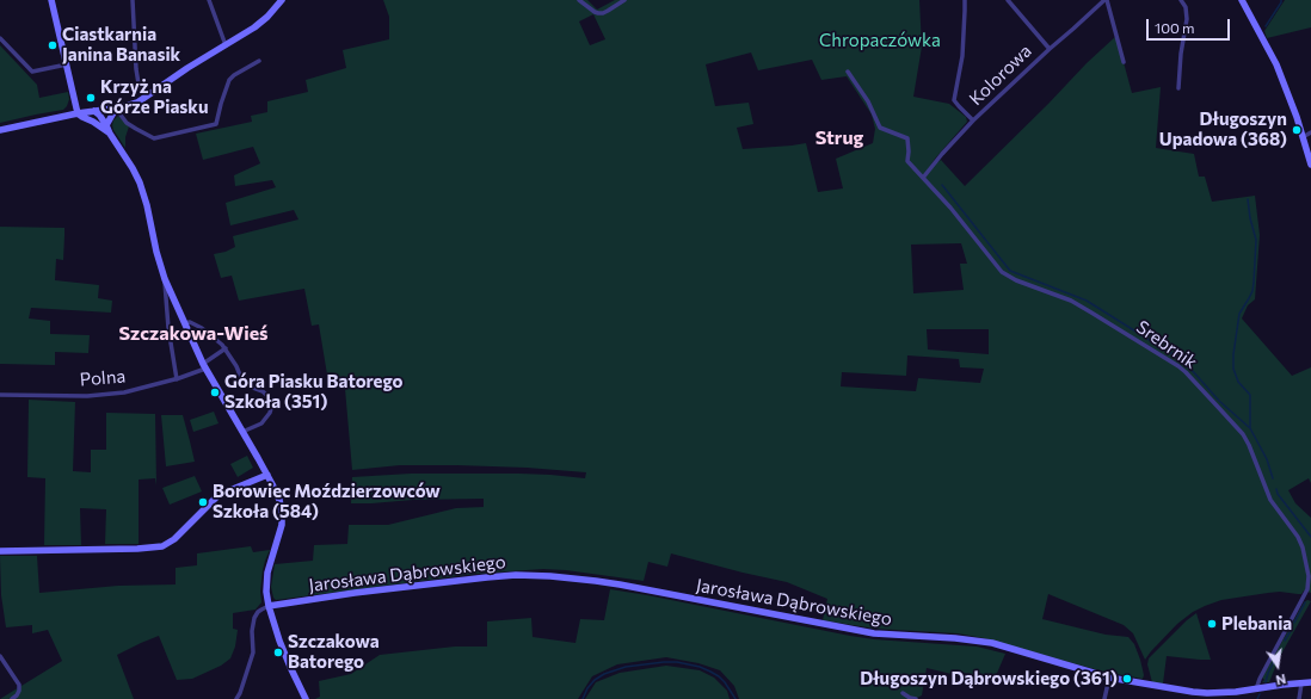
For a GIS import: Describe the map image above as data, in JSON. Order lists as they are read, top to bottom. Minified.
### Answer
{"streets":{"street":["Kolorowa","Srebrnik","Polna","Jarosława Dąbrowskiego"]},"crossings":[["Kolorowa","Srebrnik"],["Srebrnik","Jarosława Dąbrowskiego"]],"districts":["Strug","Szczakowa-Wieś"],"parks":["Chropaczówka"],"places":["Ciastkarnia Janina Banasik","Krzyż na Górze Piasku","Długoszyn Upadowa (368)","Góra Piasku Batorego Szkoła (351)","Borowiec Moździerzowców Szkoła (584)","Plebania","Szczakowa Batorego","Długoszyn Dąbrowskiego (361)"],"scale_bar":"100 m","north":"bottom"}
